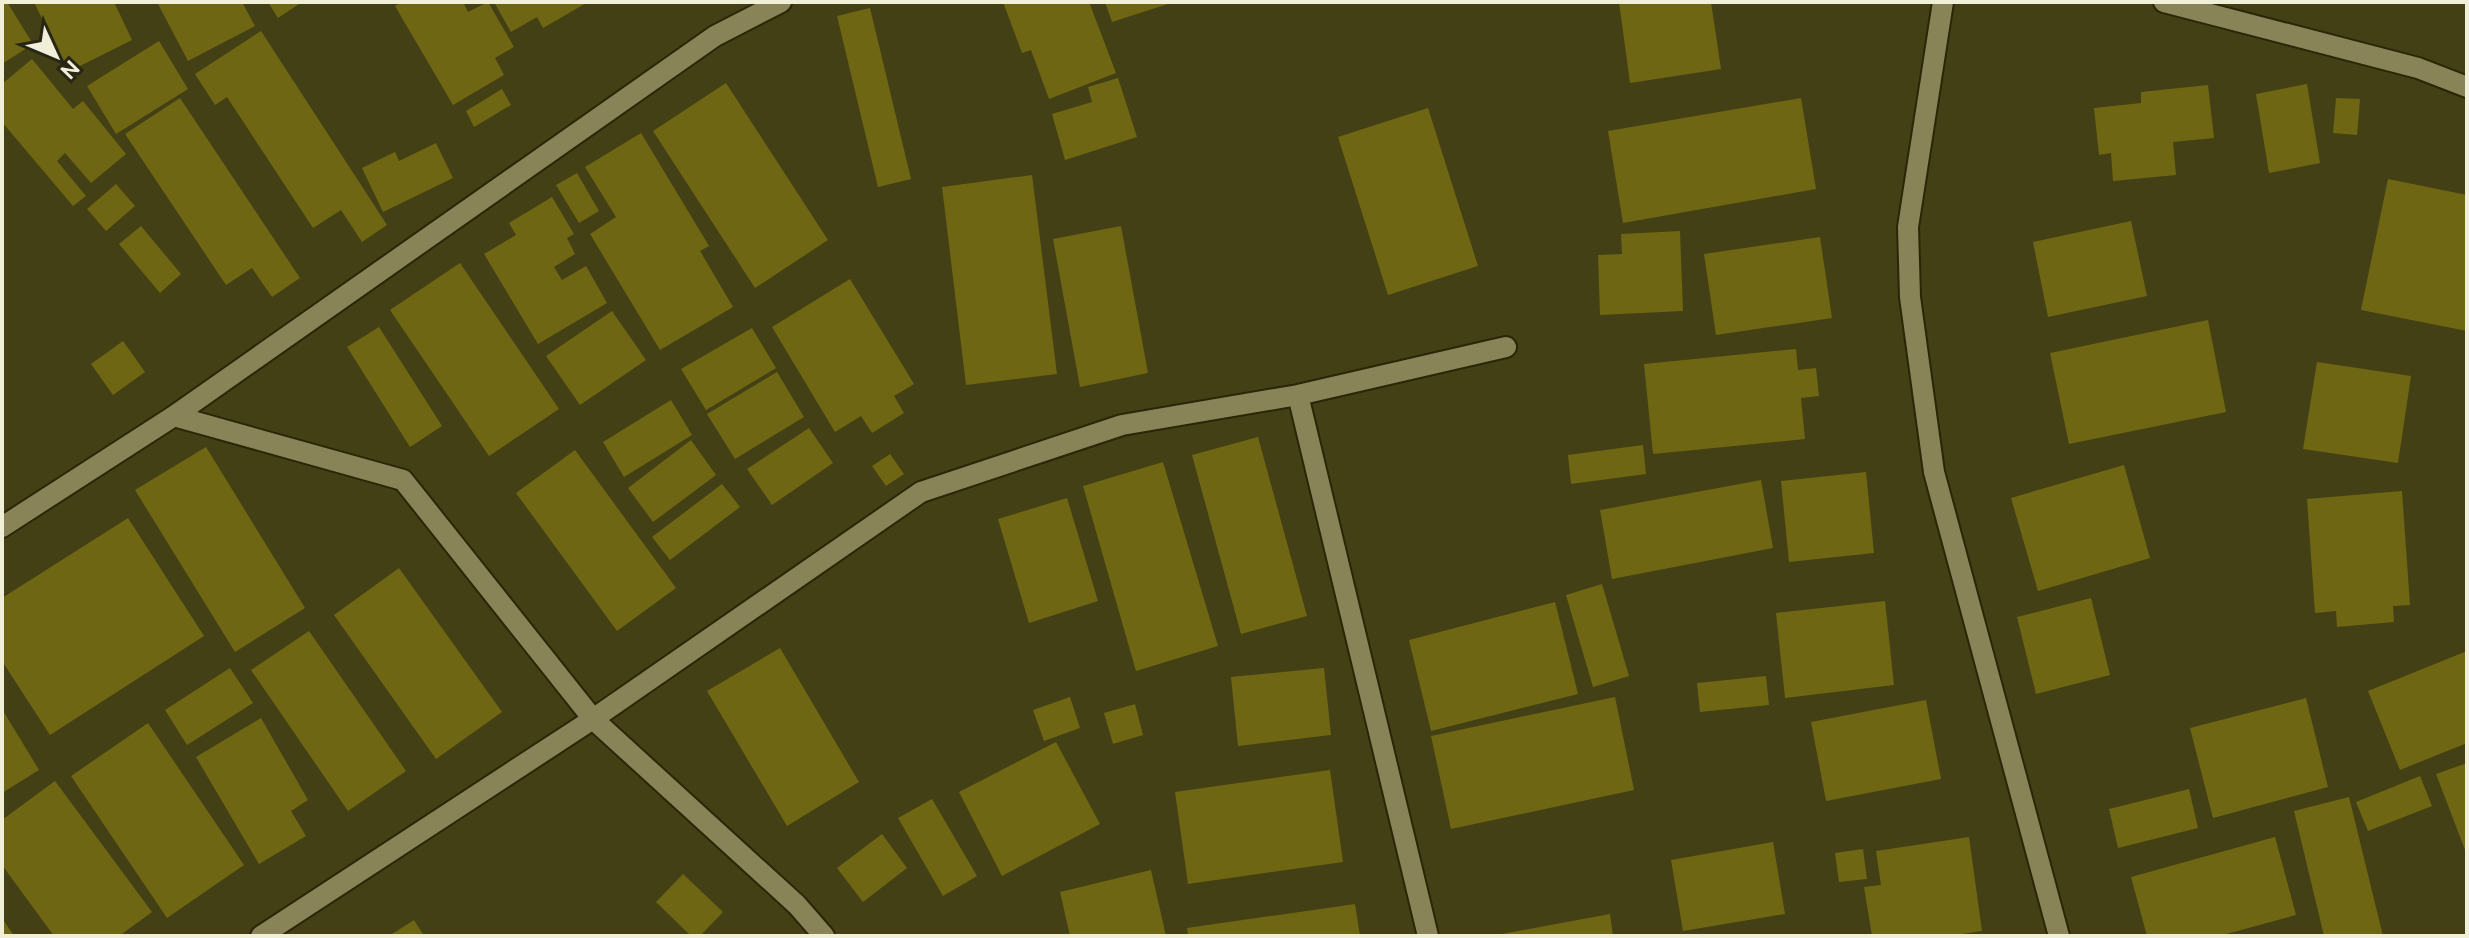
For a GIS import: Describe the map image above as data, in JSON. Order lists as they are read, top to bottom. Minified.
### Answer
{"north":"bottom right"}
